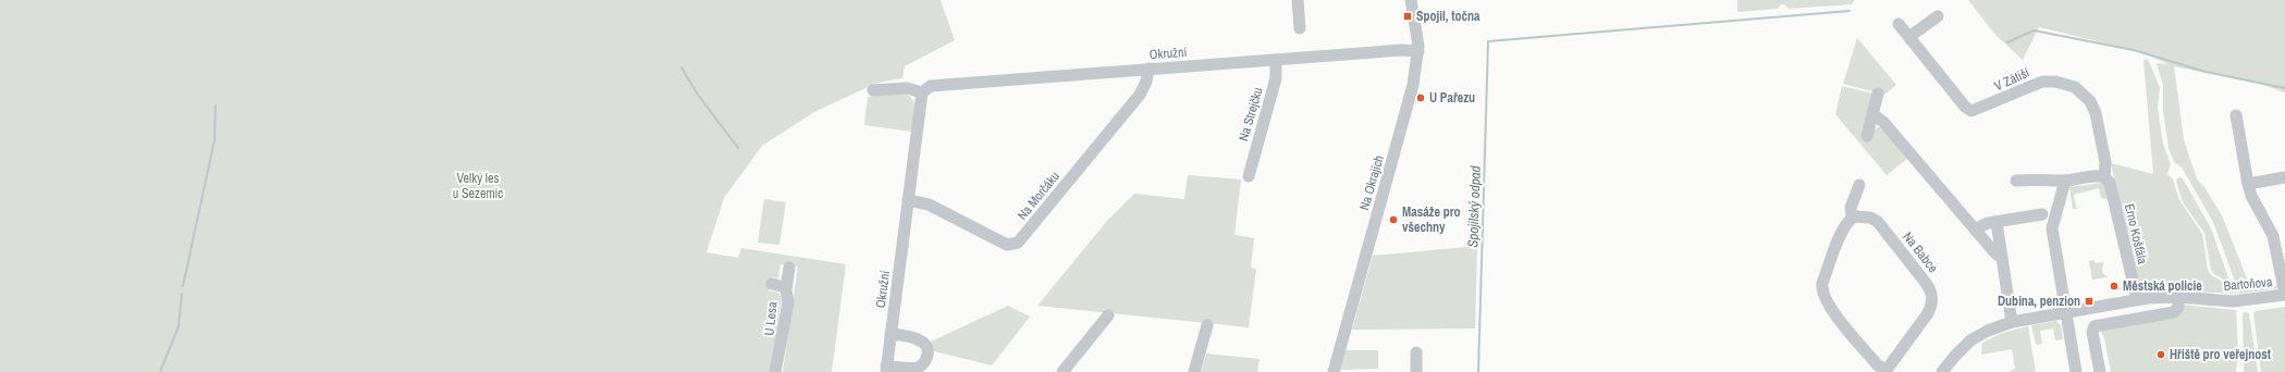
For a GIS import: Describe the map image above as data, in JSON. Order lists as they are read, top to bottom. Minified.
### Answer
{"streets":{"street":["Okružní","V Zátiší","Na Strejčku","Na Okrajích","Na Morčáku","Erno Košťála","Na Babce","Bartoňova","U Lesa"]},"crossings":[["Okružní","Na Strejčku"],["Okružní","Na Okrajích"],["Okružní","Na Morčáku"],["V Zátiší","Erno Košťála"],["Erno Košťála","Bartoňova"]],"water":["Spojilský odpad"],"parks":["Velký les u Sezemic"],"places":{"transit":["Spojil, točna","Dubina, penzion"],"other":["U Pařezu","Masáže pro všechny","Městská policie","Hřiště pro veřejnost"]}}
